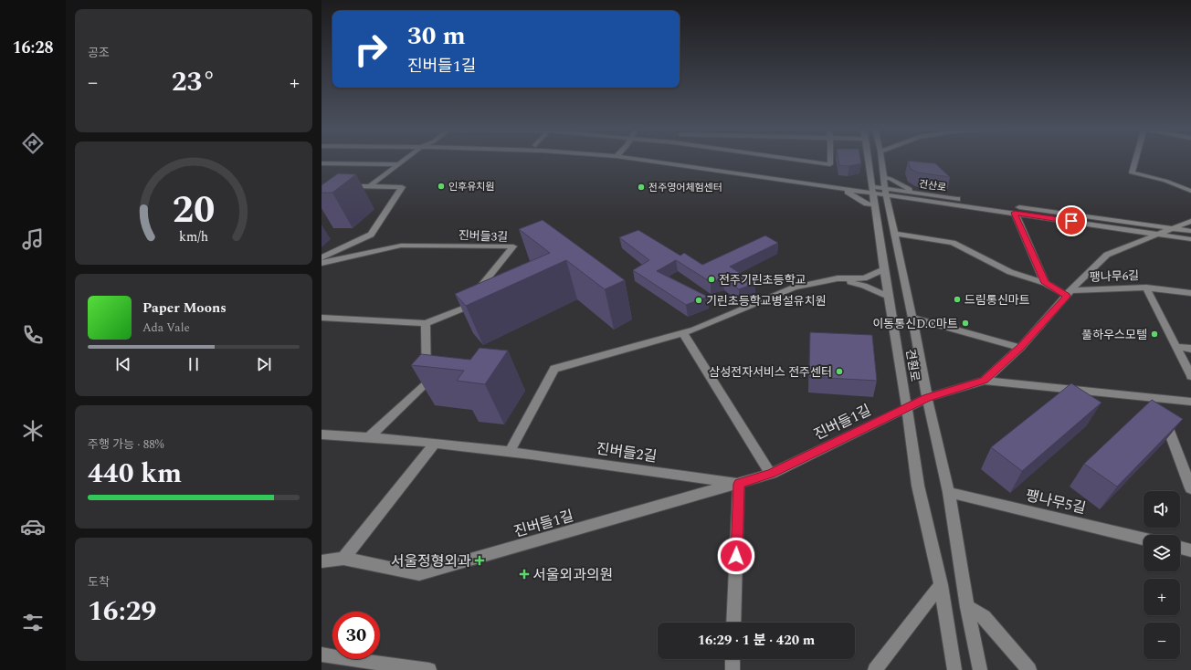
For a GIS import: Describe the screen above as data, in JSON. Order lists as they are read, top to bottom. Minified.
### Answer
{"streets":{"street":["건산로","진버들3길","팽나무6길","견훤로","진버들1길","진버들2길","팽나무5길"]},"crossings":[["건산로","팽나무6길"],["건산로","견훤로"],["팽나무6길","견훤로"],["팽나무6길","진버들1길"],["견훤로","진버들1길"],["견훤로","팽나무5길"],["진버들1길","진버들2길"]],"places":{"other":["인후유치원","전주영어체험센터","전주기린초등학교","드림통신마트","기린초등학교병설유치원","이동통신D.C마트","풀하우스모텔","삼성전자서비스 전주센터"],"health":["서울정형외과","서울외과의원"]},"page":{"tabs":"16:28","tile":["공조",["주행 가능 · 88%","440 km"],["도착","16:29"]],"turn":["30 m","진버들1길"],"heat":["−","23°","+"],"song":["Paper Moons","Ada Vale"],"map_buttons":["+","−"],"limit":"30","trip":"16:29 · 1 분 · 420 m","gauge":["20","km/h"]}}
